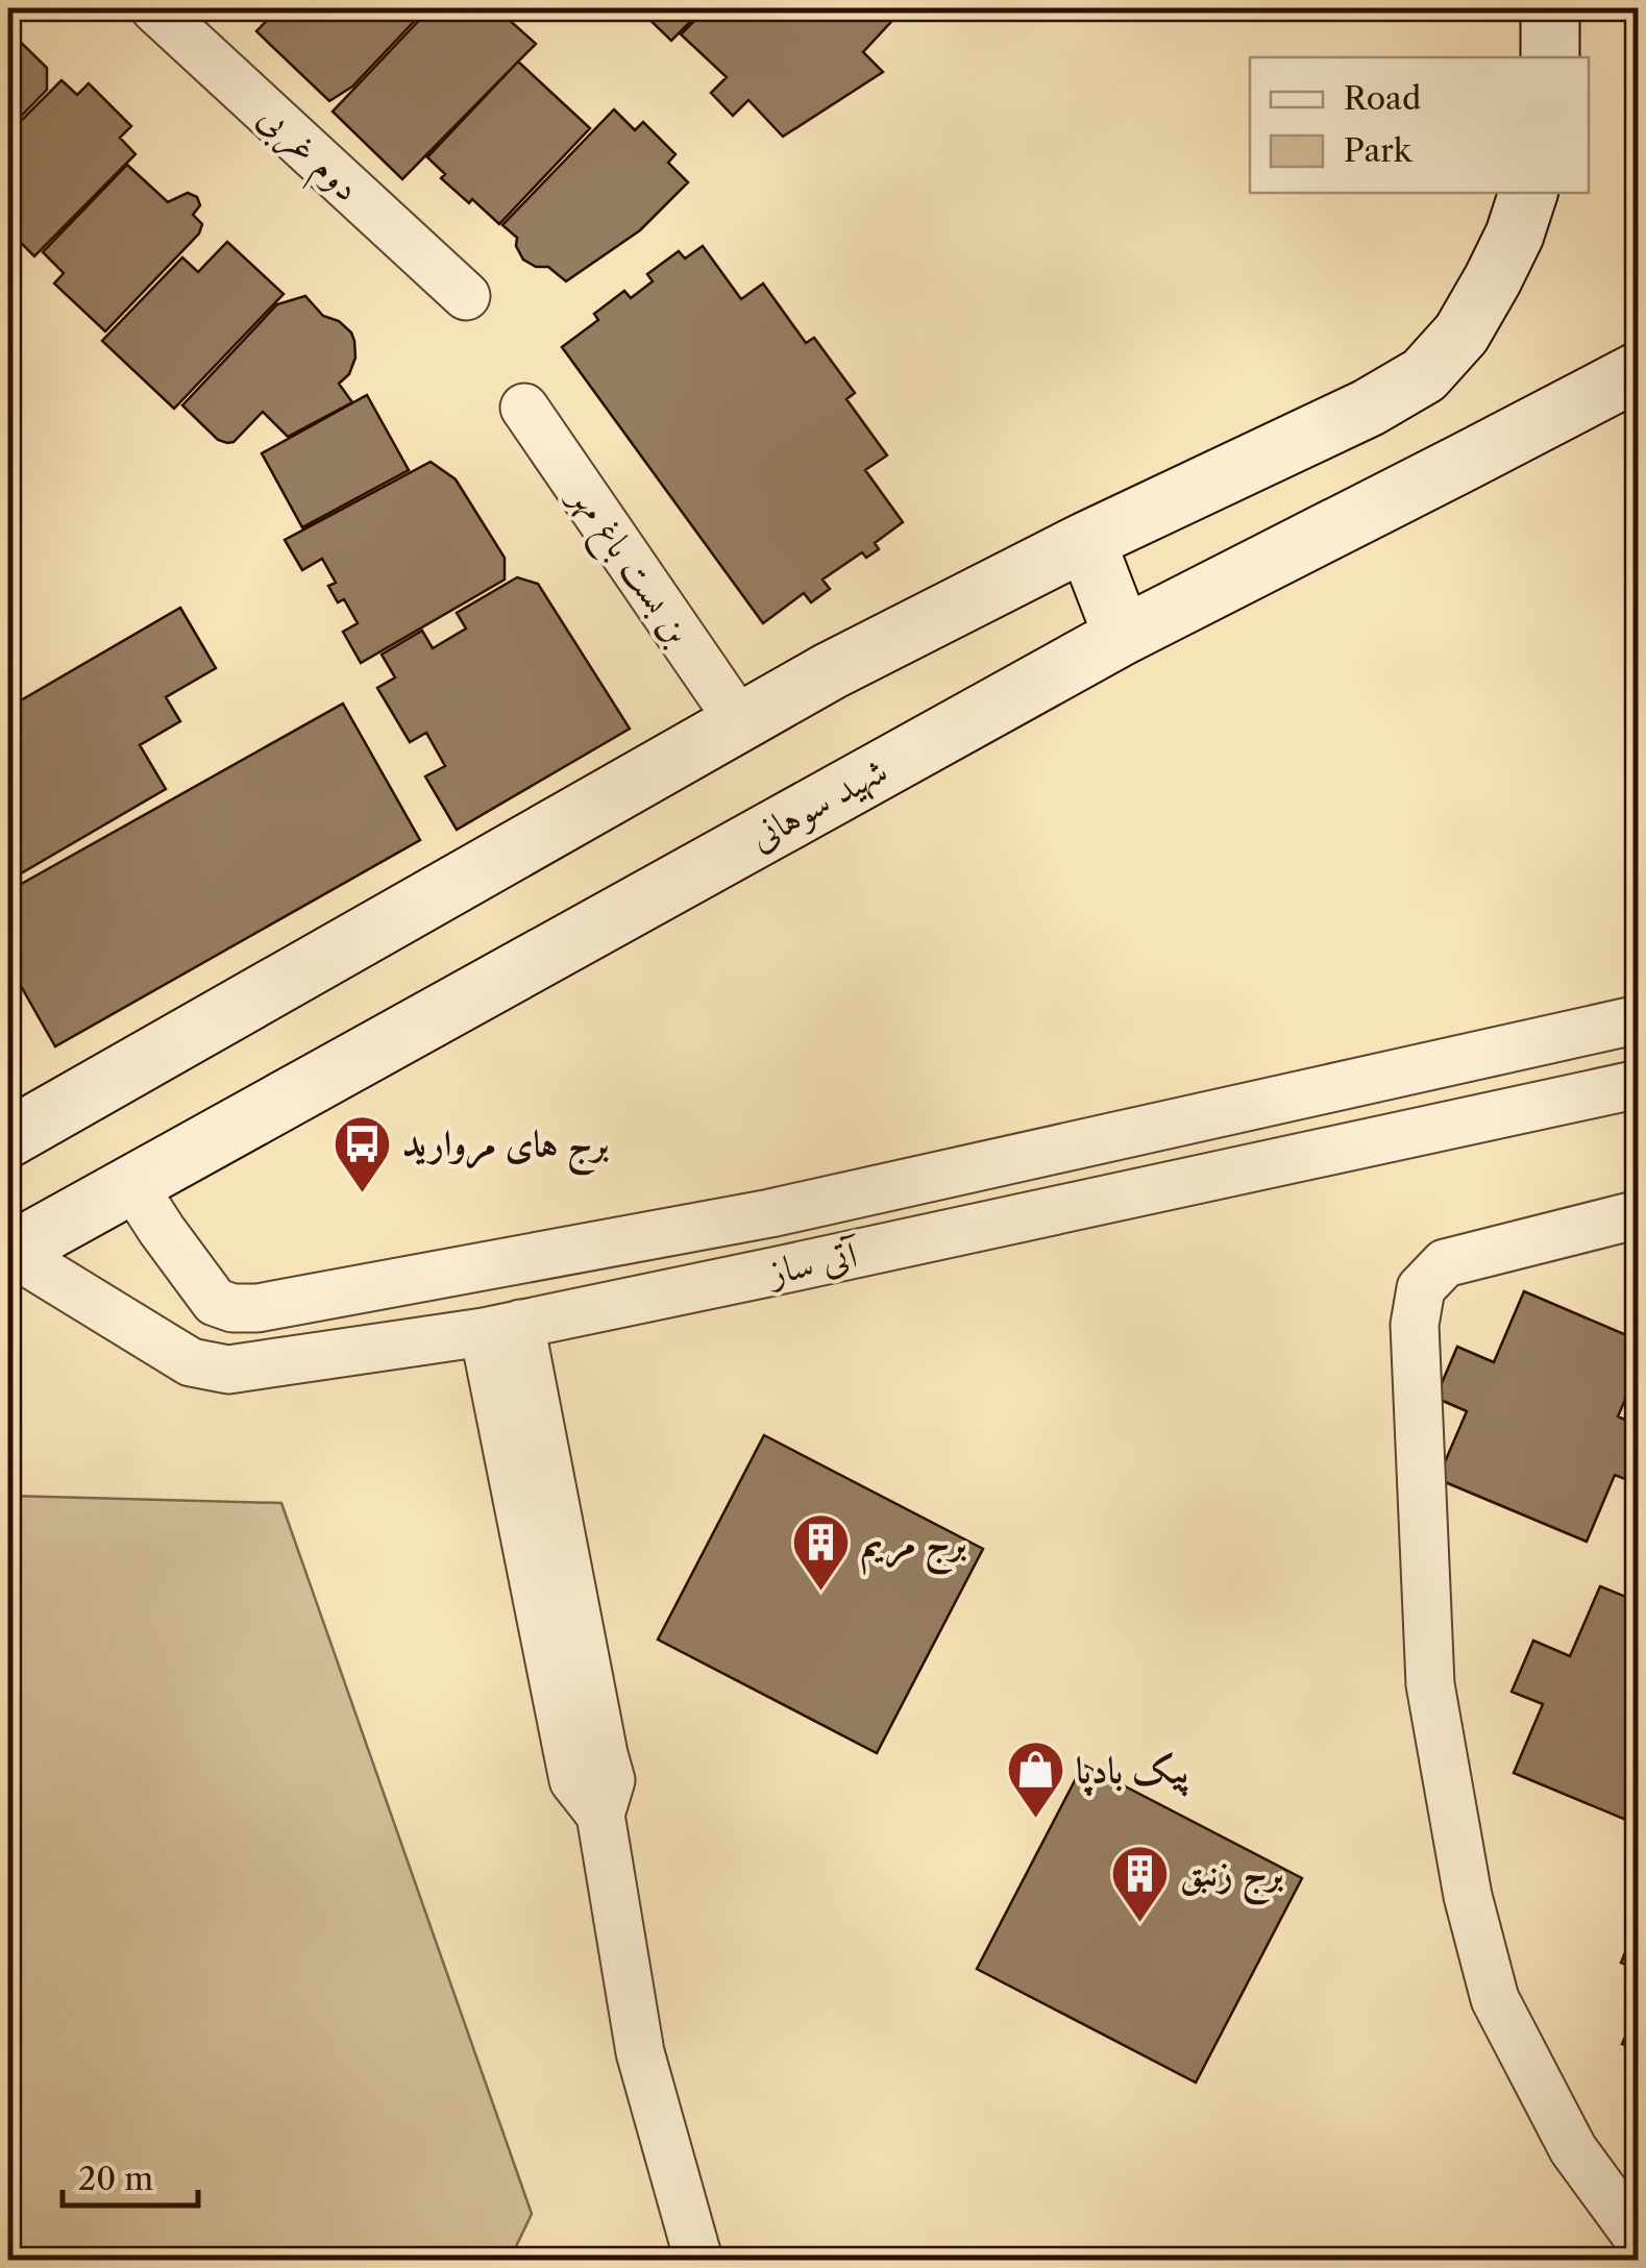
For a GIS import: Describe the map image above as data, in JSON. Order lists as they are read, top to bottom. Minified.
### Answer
{"streets":{"main road":["شهید سوهانی"],"street":["دوم غربی","بن بست باغ مهر","آتی ساز"]},"crossings":[["شهید سوهانی","آتی ساز"]],"places":{"bus stop":["برج های مروارید"],"building":["برج مریم","برج زنبق"],"shop":["پیک بادپا"]},"legend":["Road","Park"],"scale_bar":"20 m"}
